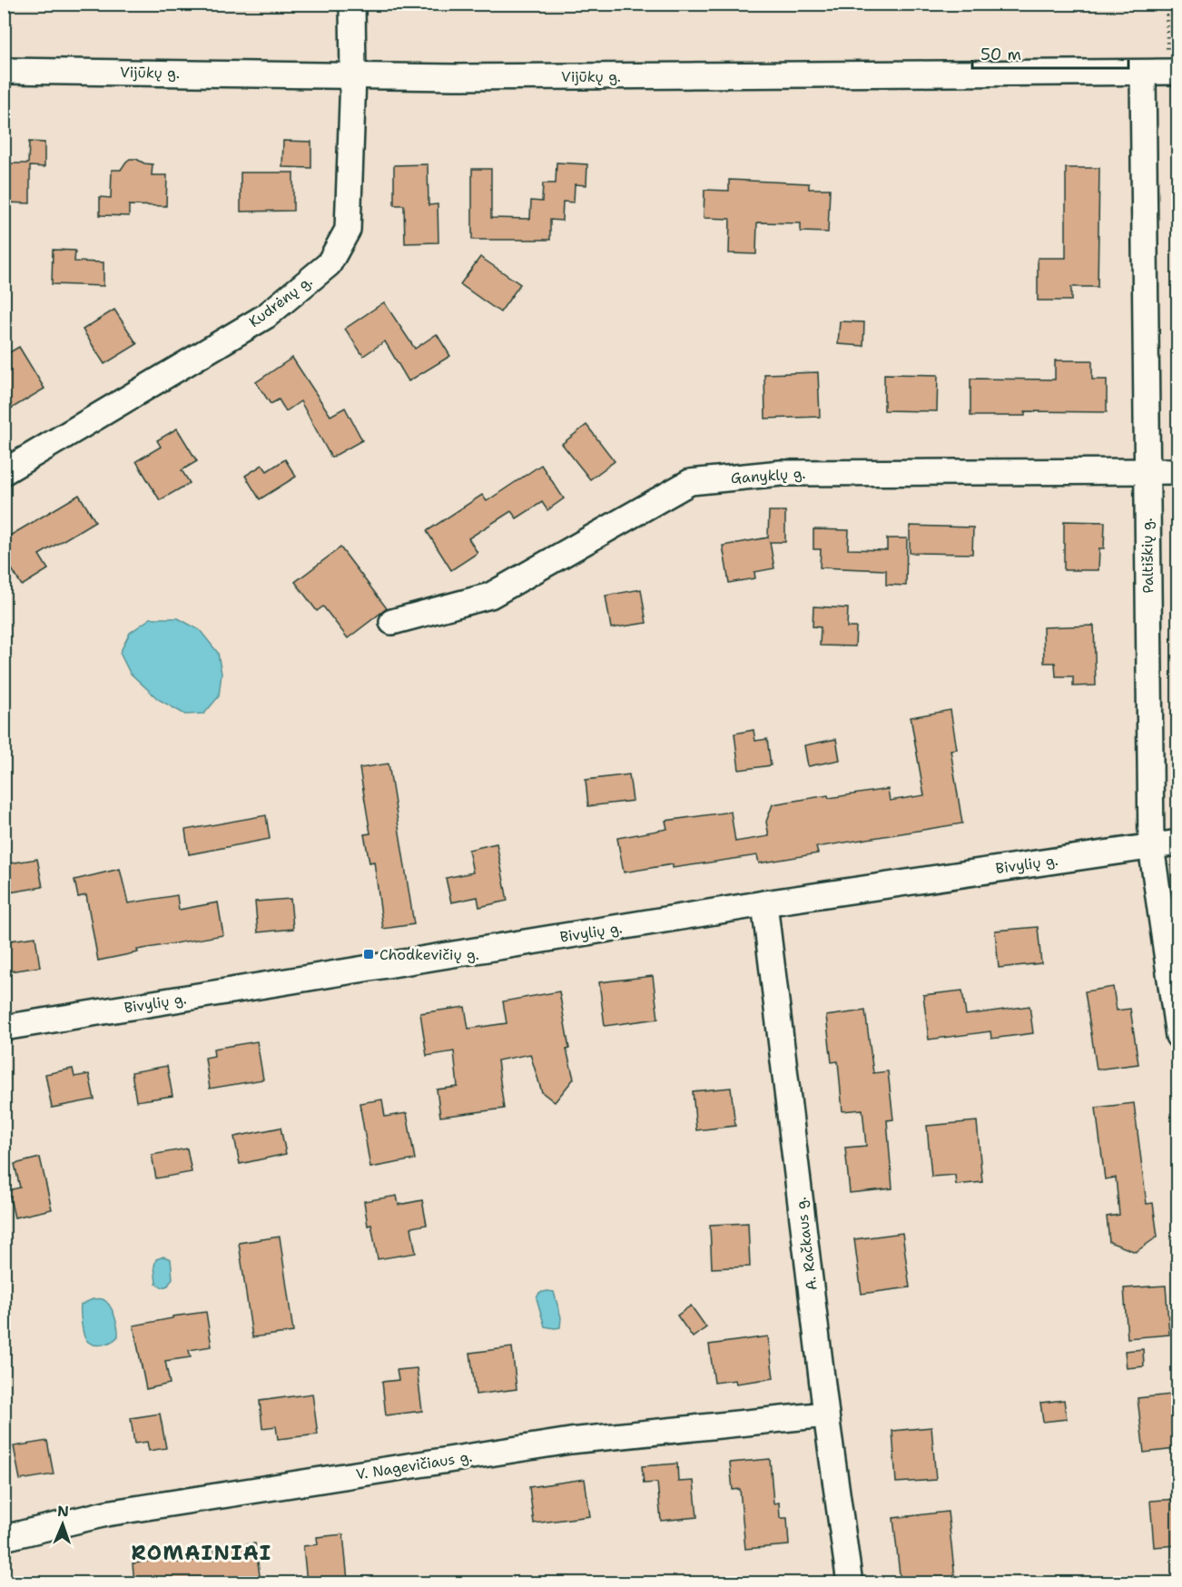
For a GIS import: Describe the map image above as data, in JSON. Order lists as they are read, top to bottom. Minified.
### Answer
{"streets":{"street":["Vijūkų g.","Kudrėnų g.","Ganyklų g.","Paltiškių g.","Bivylių g.","A. Račkaus g.","V. Nagevičiaus g."]},"crossings":[["Vijūkų g.","Kudrėnų g."],["Vijūkų g.","Paltiškių g."],["Ganyklų g.","Paltiškių g."],["Paltiškių g.","Bivylių g."],["Bivylių g.","A. Račkaus g."],["A. Račkaus g.","V. Nagevičiaus g."]],"districts":["ROMAINIAI"],"places":{"transit":["Chodkevičių g."]},"scale_bar":"50 m","north":"top"}
